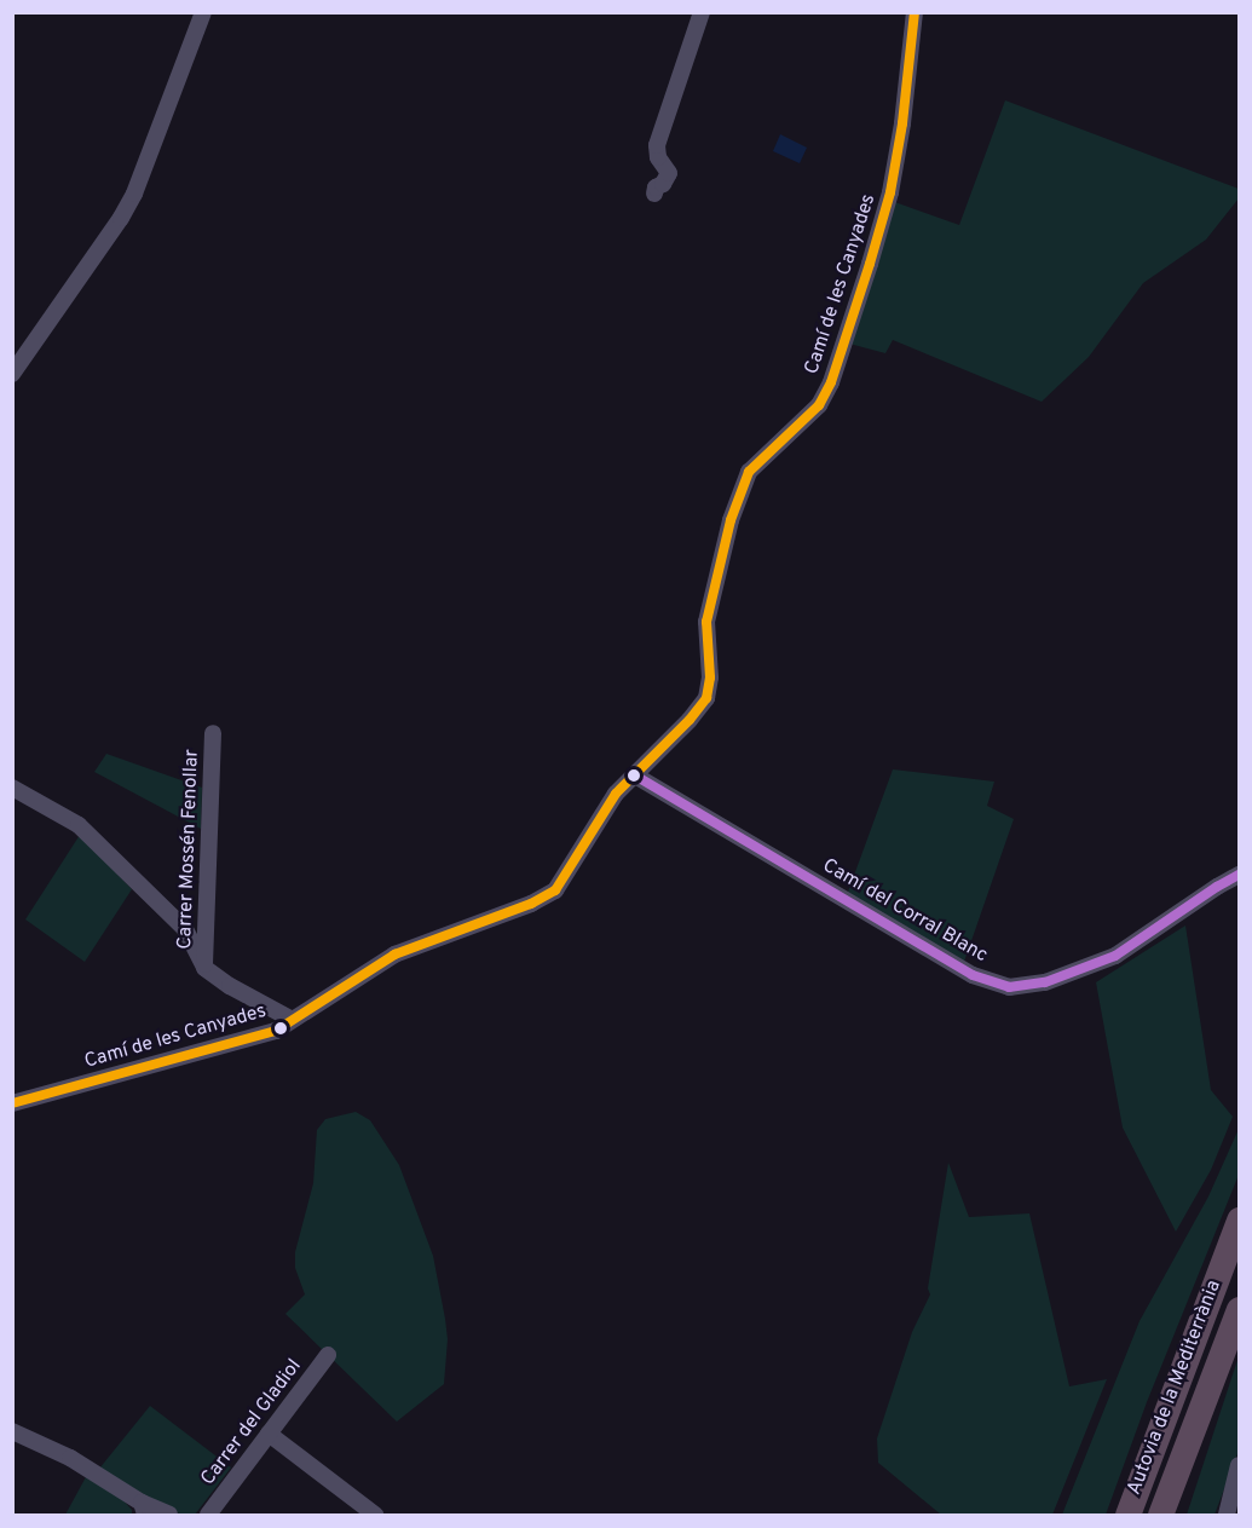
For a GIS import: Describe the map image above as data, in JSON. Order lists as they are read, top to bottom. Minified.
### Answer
{"streets":{"highway":["Autovia de la Mediterrània"],"street":["Camí de les Canyades","Carrer Mossén Fenollar","Camí del Corral Blanc","Carrer del Gladiol"]},"crossings":[["Camí de les Canyades","Camí del Corral Blanc"]]}
